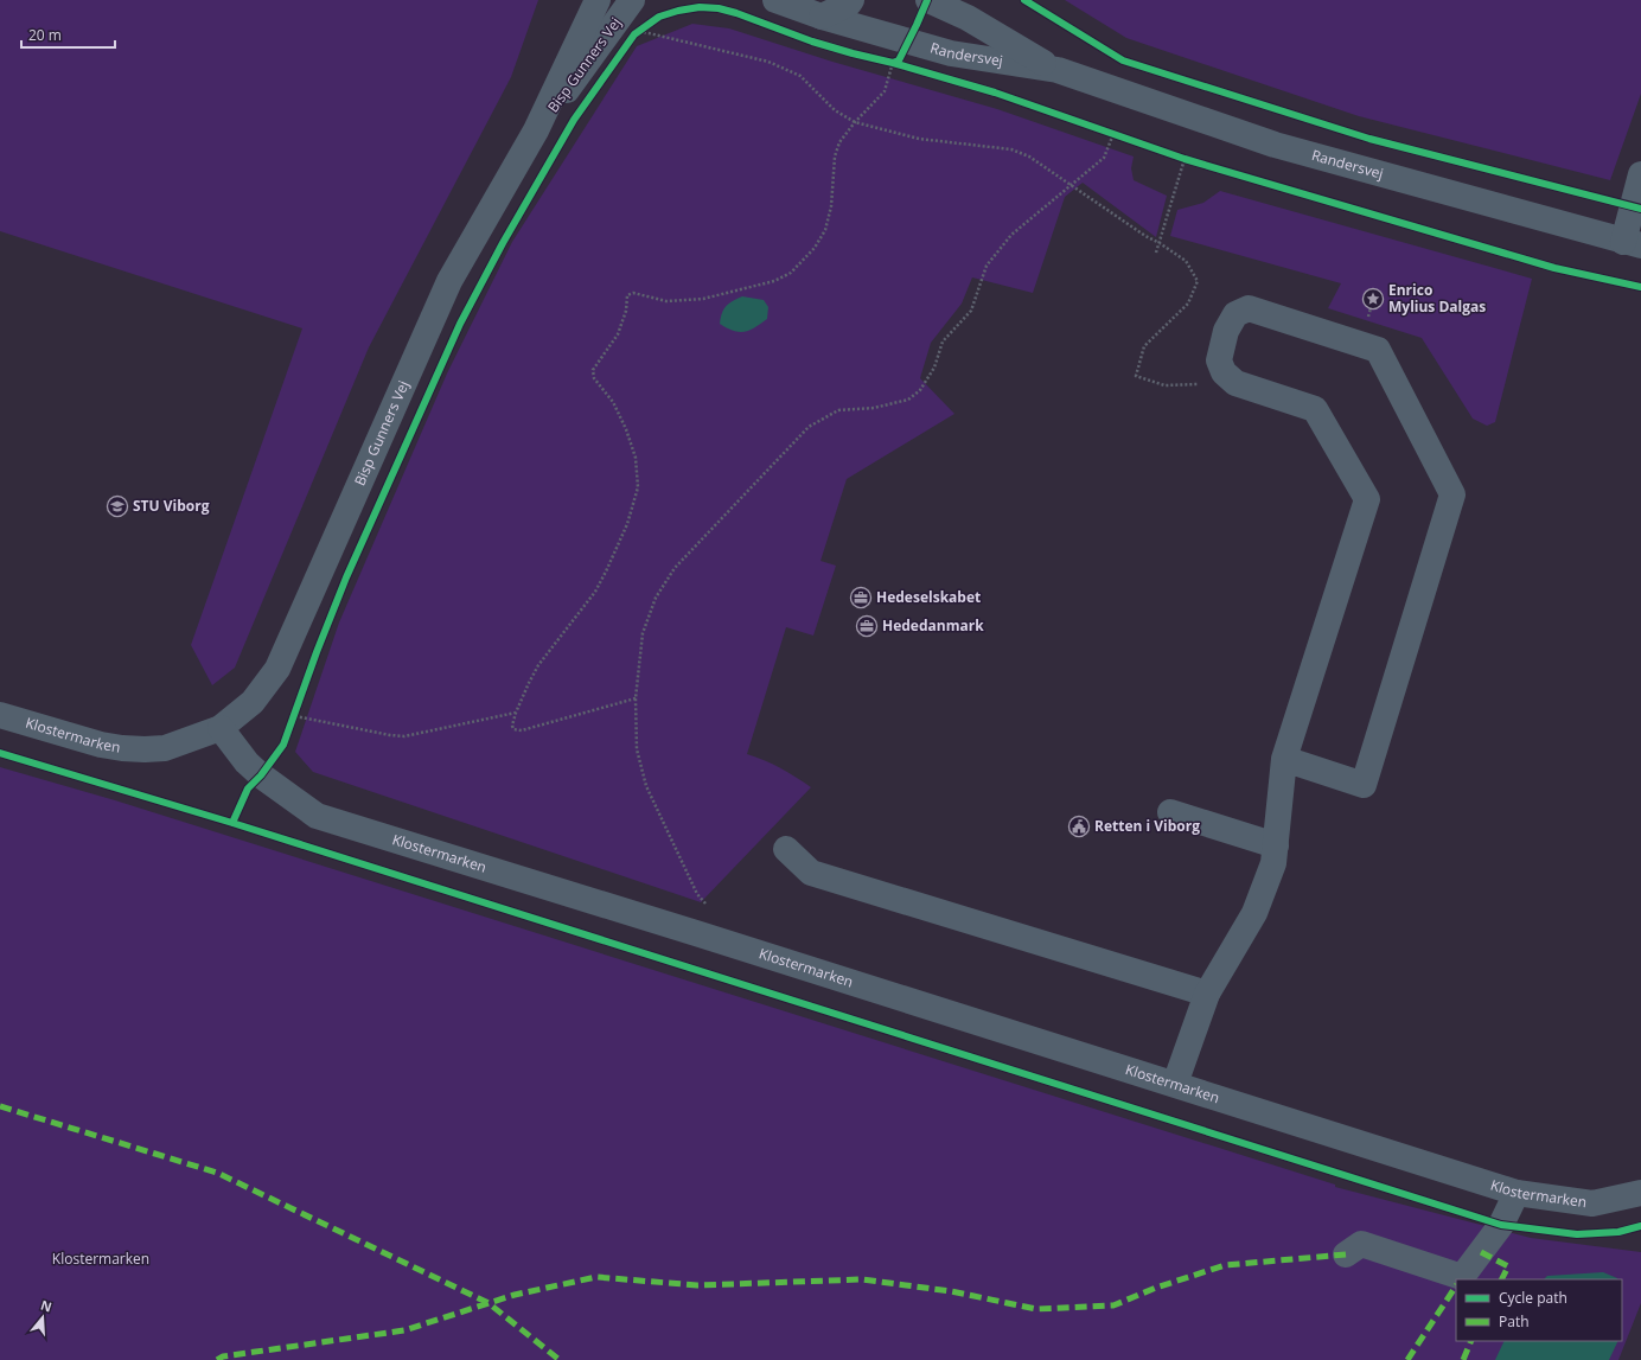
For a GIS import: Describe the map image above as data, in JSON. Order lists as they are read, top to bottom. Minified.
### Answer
{"streets":{"street":["Randersvej","Bisp Gunners Vej","Klostermarken"]},"crossings":[["Bisp Gunners Vej","Klostermarken"]],"parks":["Klostermarken"],"places":{"place":["Enrico Mylius Dalgas"],"school or university":["STU Viborg"],"office":["Hedeselskabet","Hededanmark"],"public building":["Retten i Viborg"]},"legend":["Cycle path","Path"],"scale_bar":"20 m","north":"top"}
